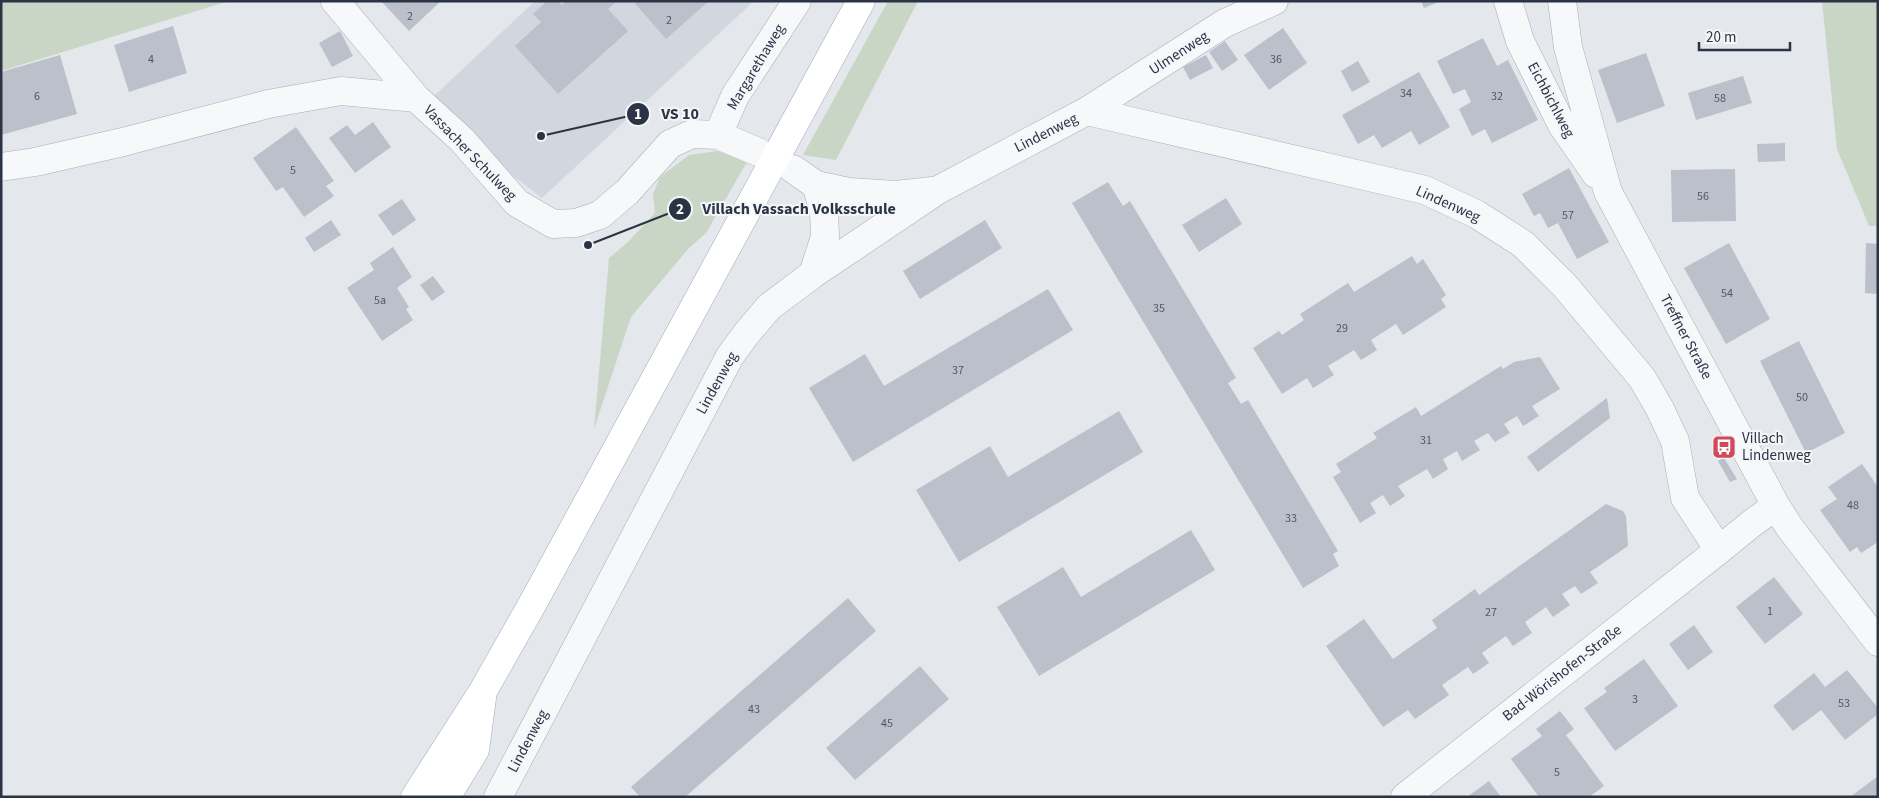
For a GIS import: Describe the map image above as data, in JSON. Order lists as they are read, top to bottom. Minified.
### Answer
{"streets":{"street":["Ulmenweg","Margarethaweg","Eichbichlweg","Lindenweg","Vassacher Schulweg","Treffner Straße","Bad-Wörishofen-Straße"]},"crossings":[["Ulmenweg","Lindenweg"],["Margarethaweg","Vassacher Schulweg"],["Eichbichlweg","Treffner Straße"],["Lindenweg","Bad-Wörishofen-Straße"]],"places":{"other":["VS 10","Villach Vassach Volksschule"],"bus stop":["Villach Lindenweg"]},"house_numbers":["2","2","4","36","34","6","32","58","5","56","57","54","5a","35","29","37","50","31","48","33","1","27","3","53","43","45","5"],"scale_bar":"20 m"}
